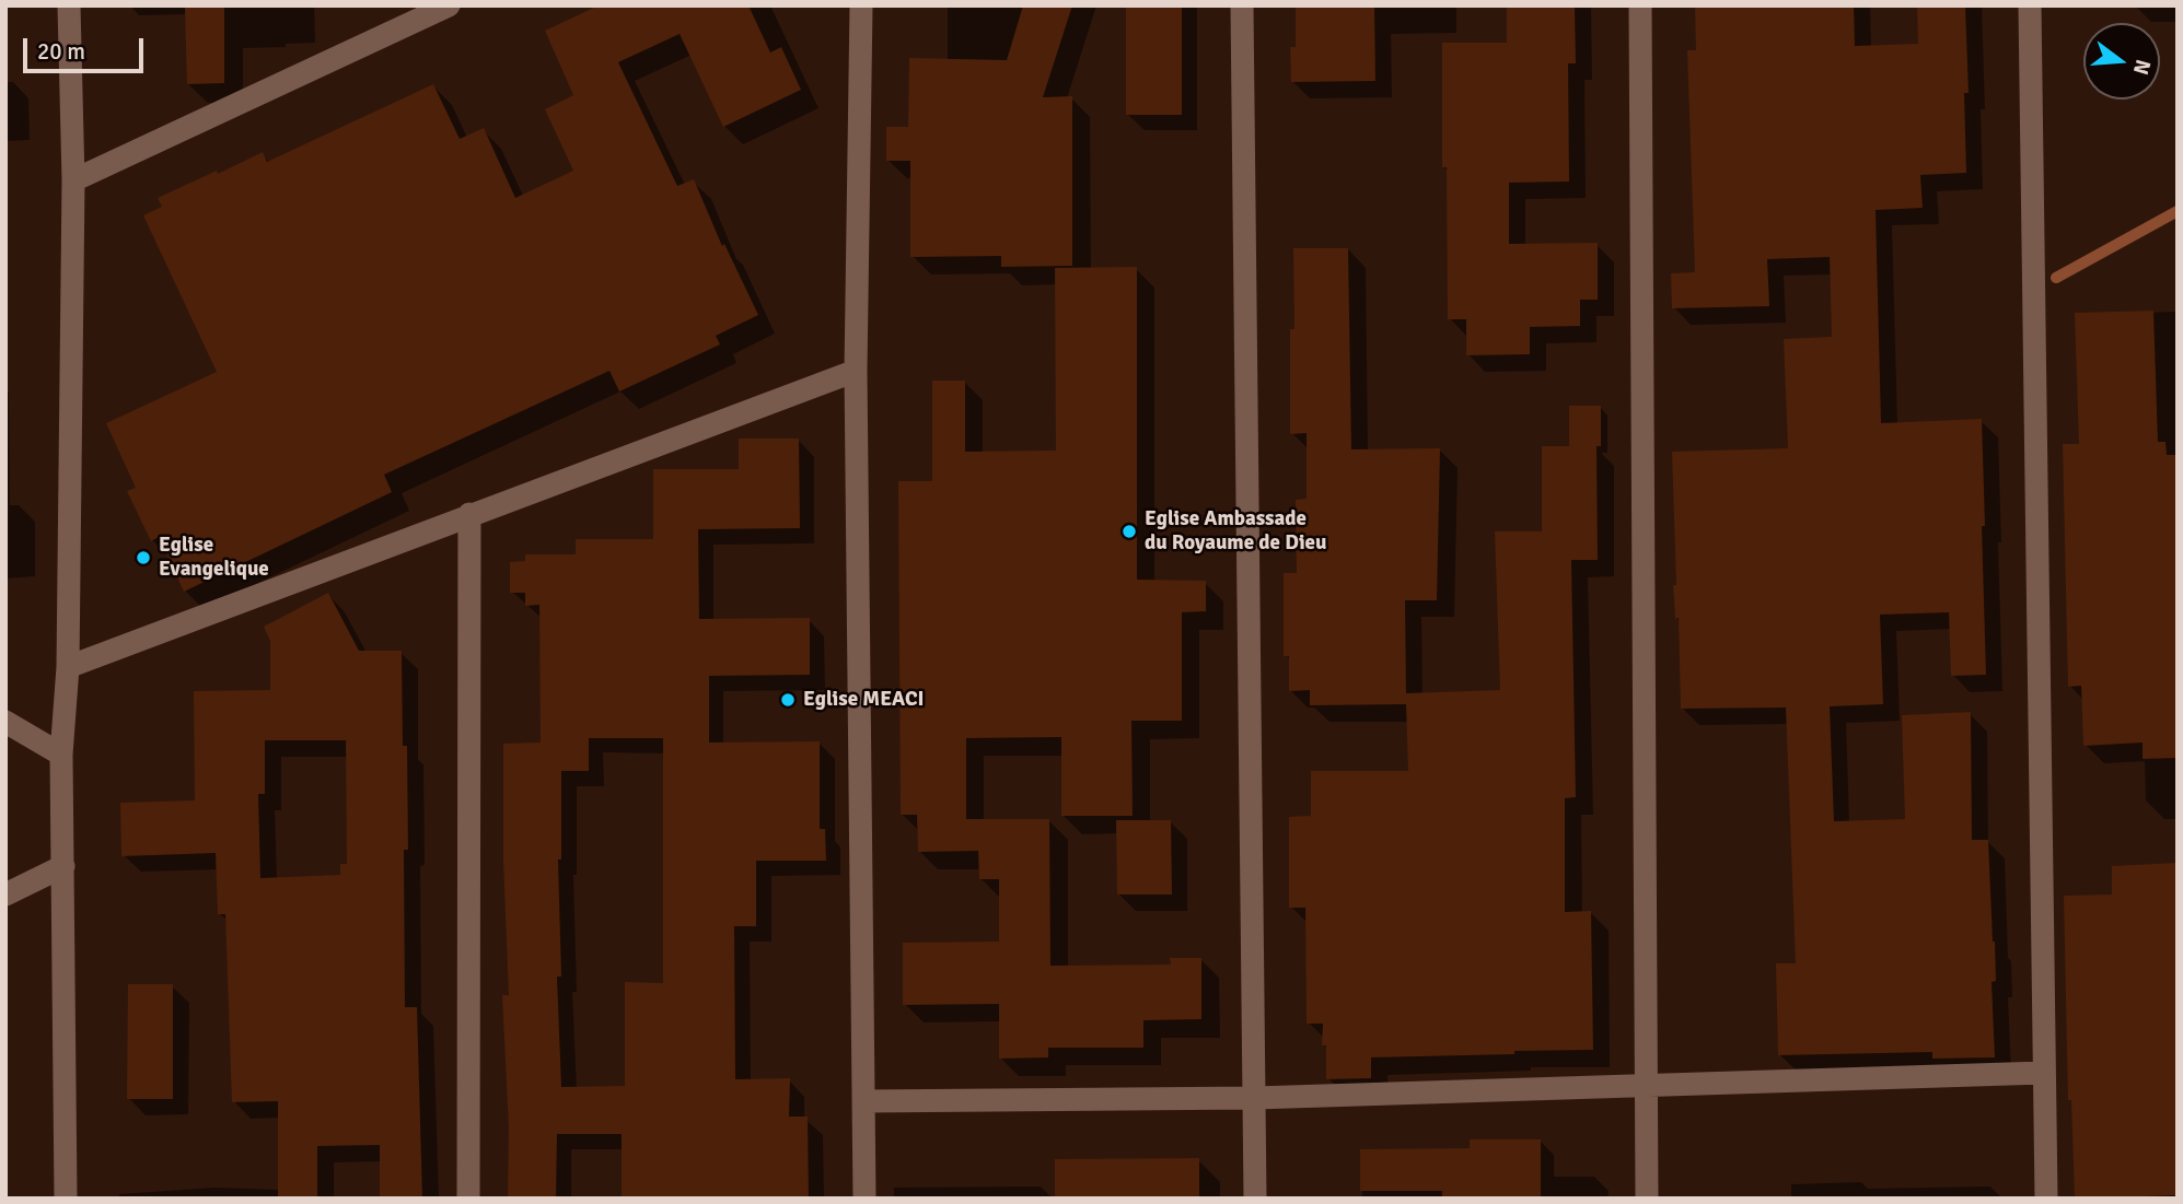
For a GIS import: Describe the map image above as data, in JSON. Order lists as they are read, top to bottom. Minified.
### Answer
{"places":["Eglise Ambassade du Royaume de Dieu","Eglise Evangelique","Eglise MEACI"],"scale_bar":"20 m","north":"right"}
